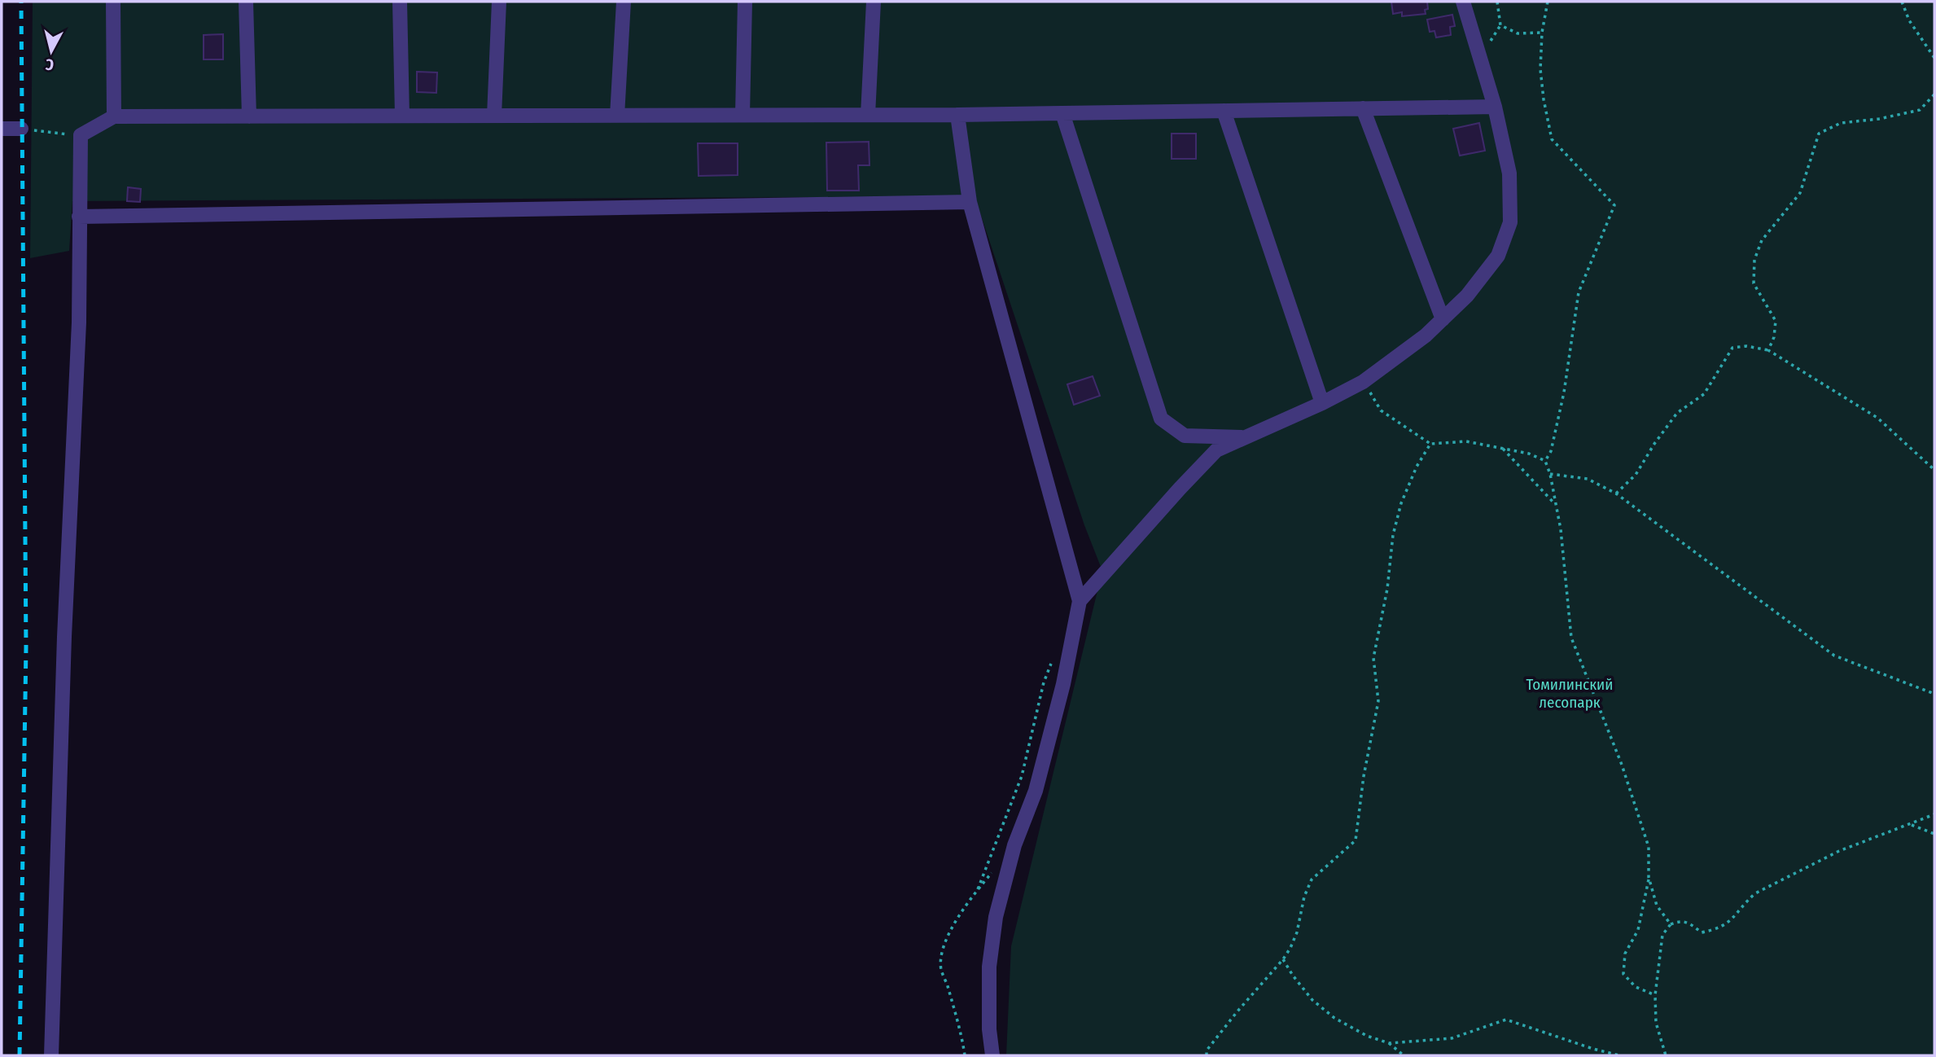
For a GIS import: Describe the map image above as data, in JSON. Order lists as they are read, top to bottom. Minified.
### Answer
{"parks":["Томилинский лесопарк"],"north":"bottom"}
